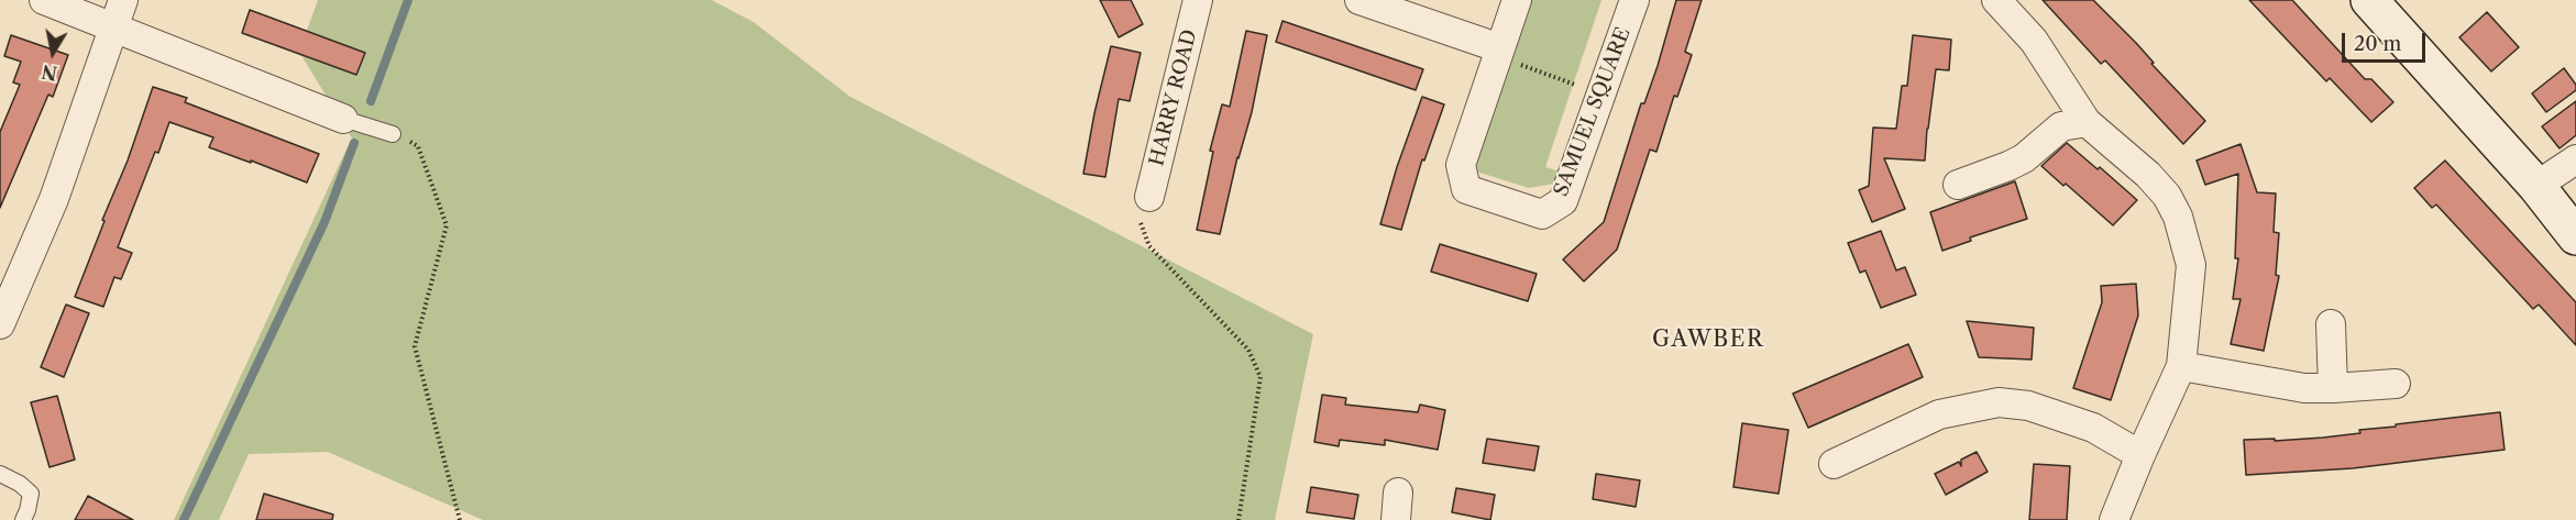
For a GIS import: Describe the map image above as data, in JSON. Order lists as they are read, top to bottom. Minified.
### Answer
{"streets":{"street":["HARRY ROAD","SAMUEL SQUARE"]},"districts":["GAWBER"],"scale_bar":"20 m","north":"bottom"}
